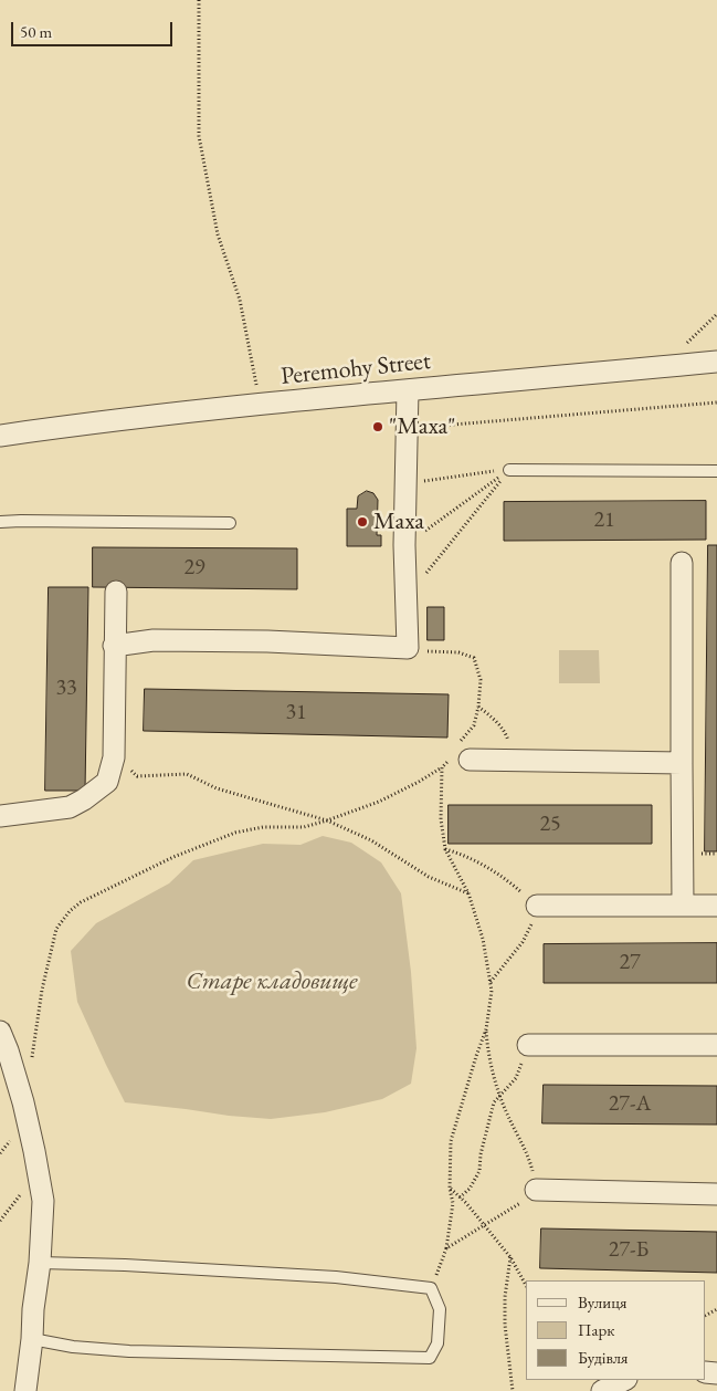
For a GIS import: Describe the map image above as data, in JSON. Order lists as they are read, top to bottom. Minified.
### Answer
{"streets":{"street":["Peremohy Street"]},"parks":["Старе кладовище"],"places":["\"Маха\"","Маха"],"house_numbers":["21","29","33","31","25","27","27-А","27-Б"],"legend":["Вулиця","Парк","Будівля"],"scale_bar":"50 m"}
